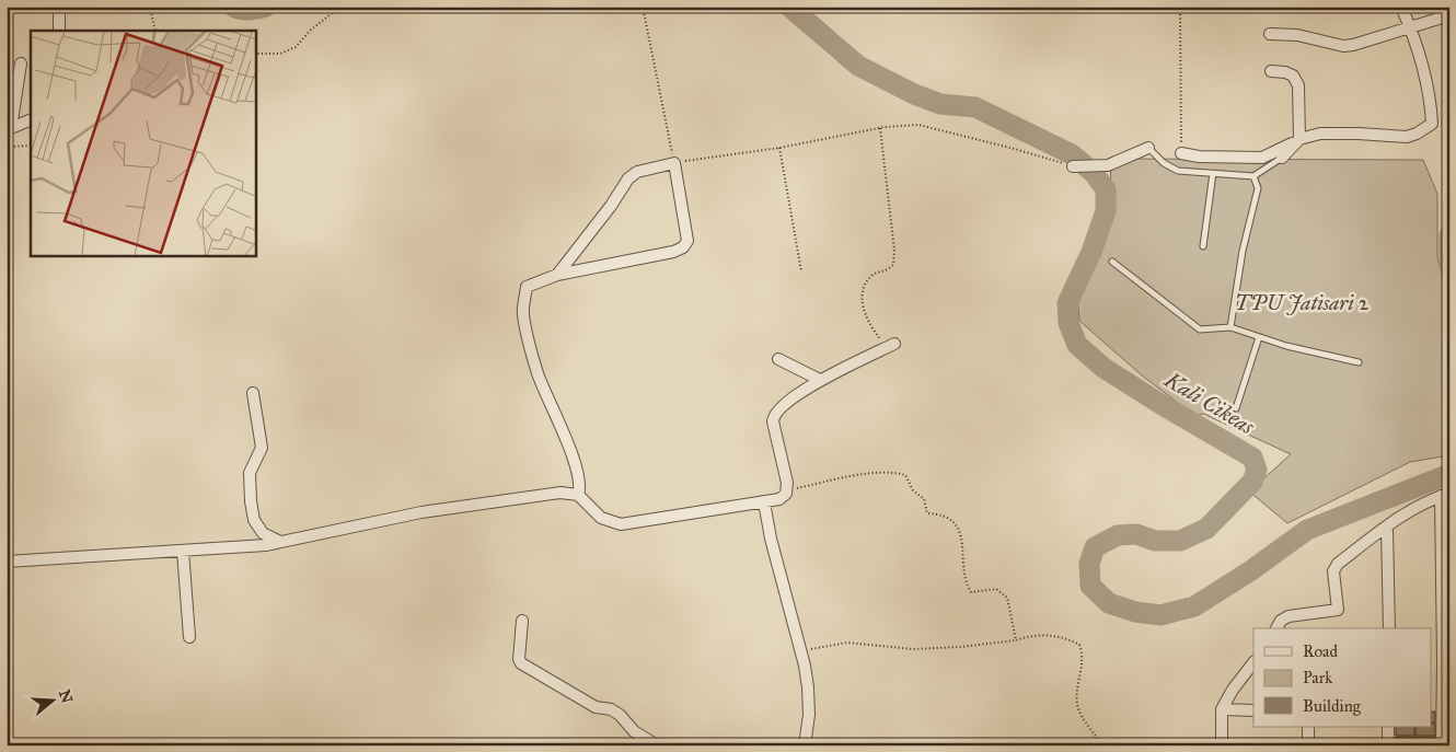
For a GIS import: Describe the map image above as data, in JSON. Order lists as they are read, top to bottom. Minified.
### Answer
{"water":["Kali Cikeas"],"parks":["TPU Jatisari 2"],"legend":["Road","Park","Building"],"north":"right"}
